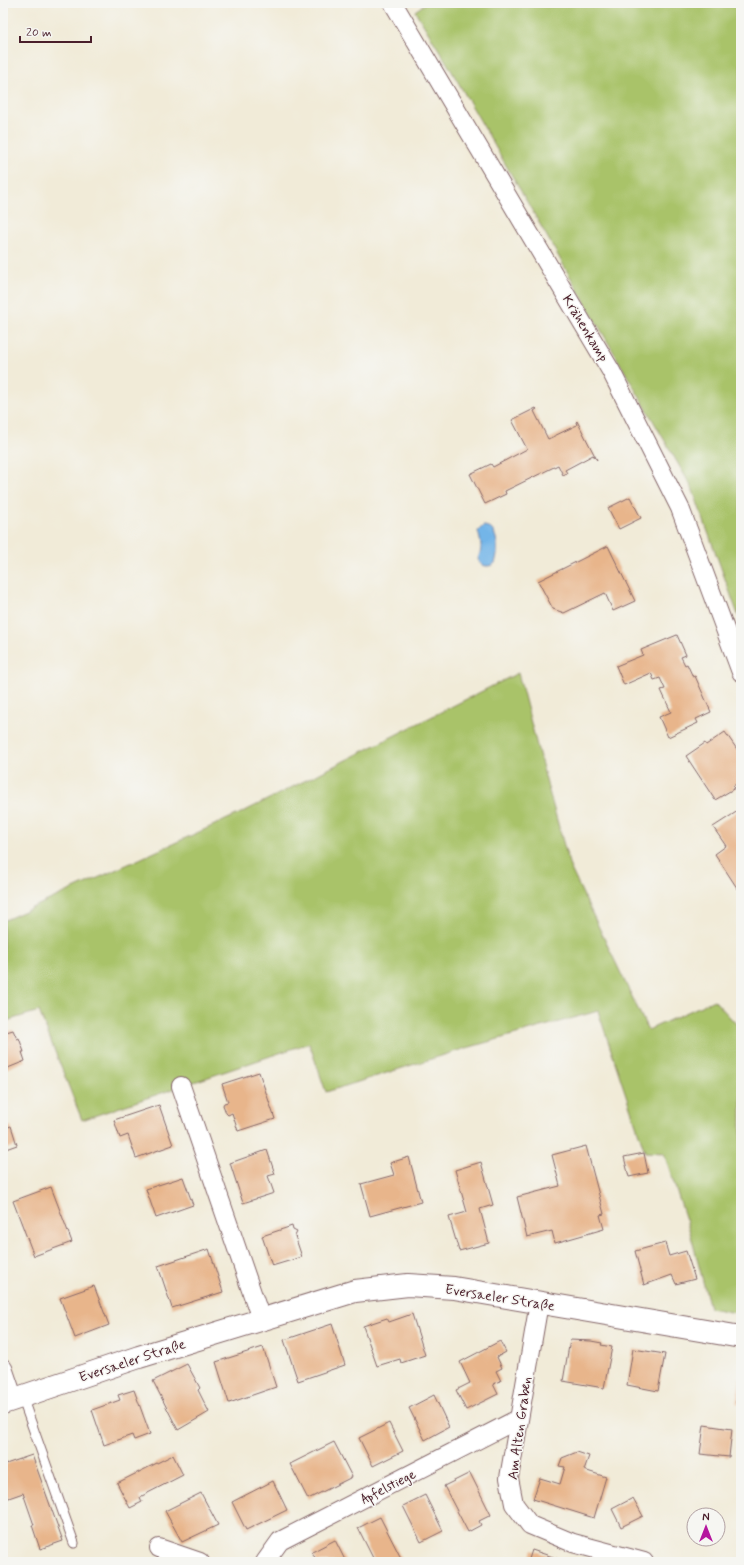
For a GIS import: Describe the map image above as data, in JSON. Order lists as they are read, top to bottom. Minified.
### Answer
{"streets":{"street":["Krähenkamp","Eversaeler Straße","Am Alten Graben","Apfelstiege"]},"crossings":[["Eversaeler Straße","Am Alten Graben"],["Am Alten Graben","Apfelstiege"]],"scale_bar":"20 m","north":"top"}
